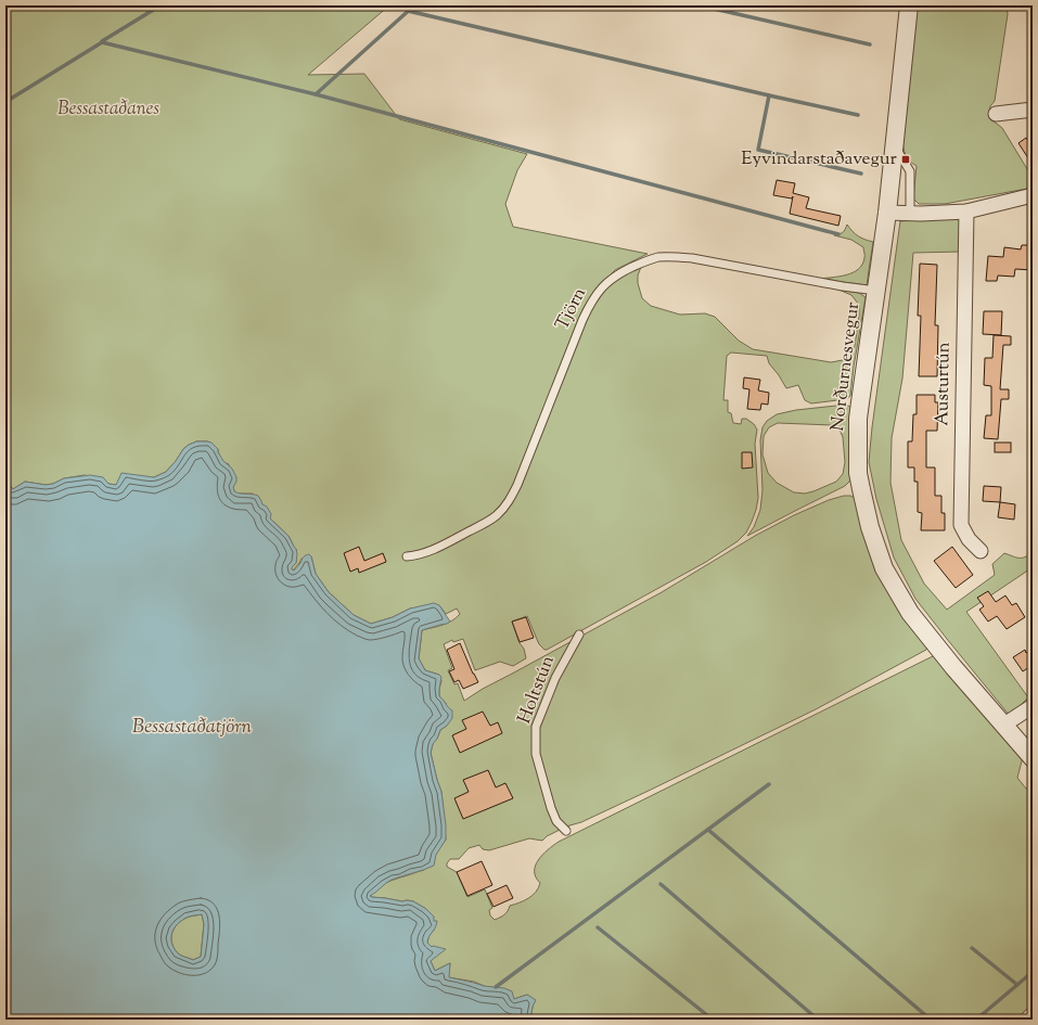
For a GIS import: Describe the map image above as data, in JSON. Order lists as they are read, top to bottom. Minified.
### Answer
{"streets":{"street":["Norðurnesvegur","Austurtún"],"lane":["Tjörn","Holtstún"]},"crossings":[["Tjörn","Norðurnesvegur"]],"water":["Bessastaðatjörn"],"parks":["Bessastaðanes"],"places":{"transit":["Eyvindarstaðavegur"]}}
